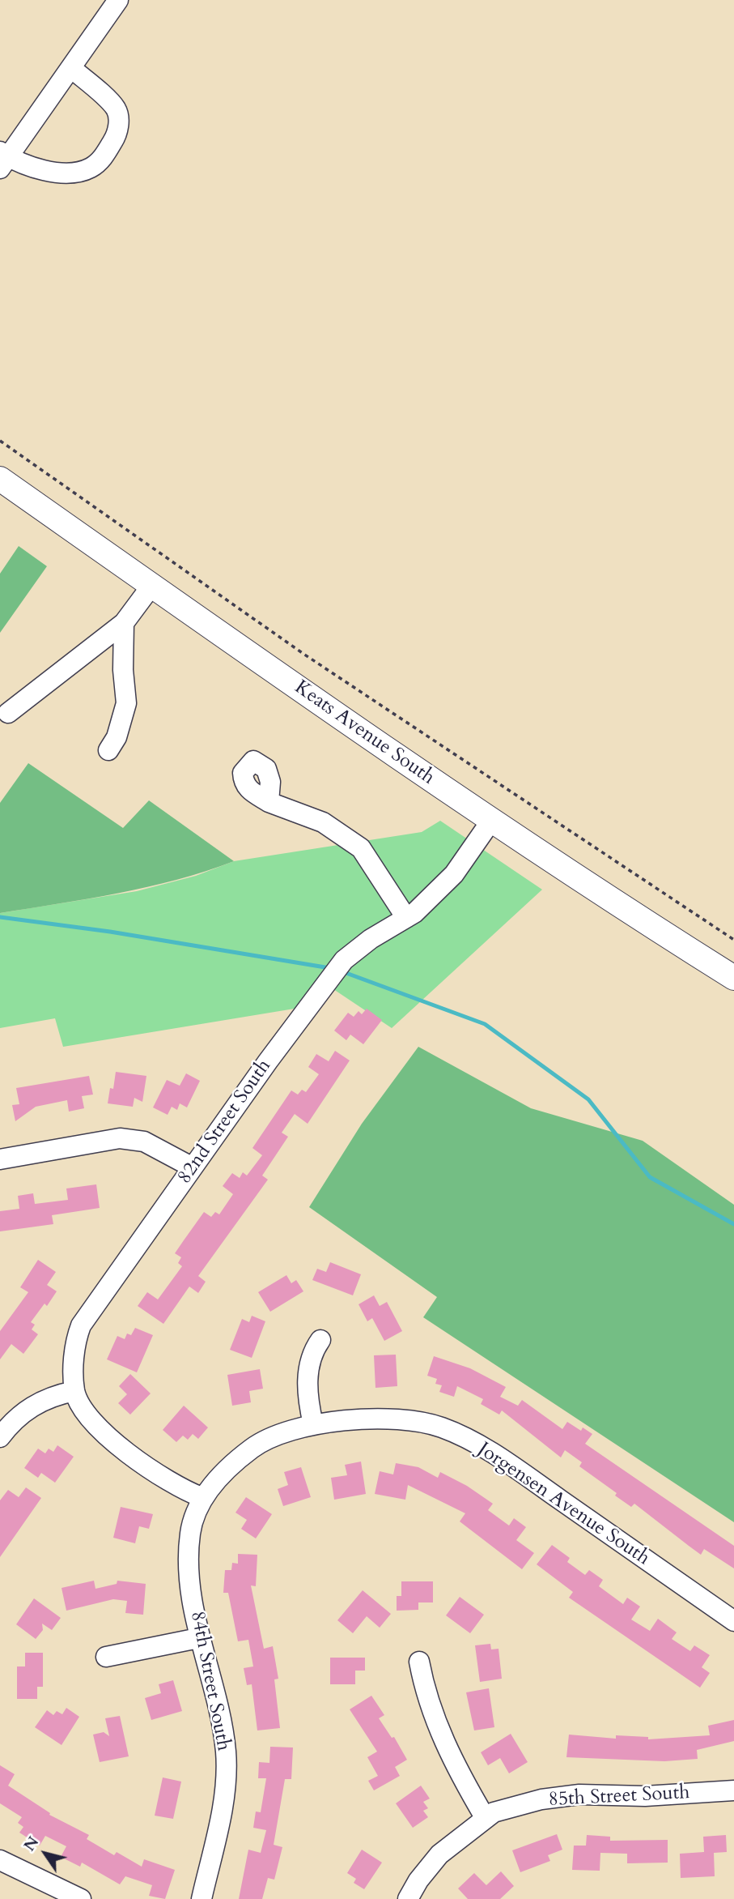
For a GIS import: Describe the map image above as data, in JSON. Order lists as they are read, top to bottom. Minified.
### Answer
{"streets":{"main road":["Keats Avenue South"],"street":["82nd Street South","Jorgensen Avenue South","84th Street South","85th Street South"]},"crossings":[["Keats Avenue South","82nd Street South"],["Jorgensen Avenue South","84th Street South"]],"north":"top left"}
